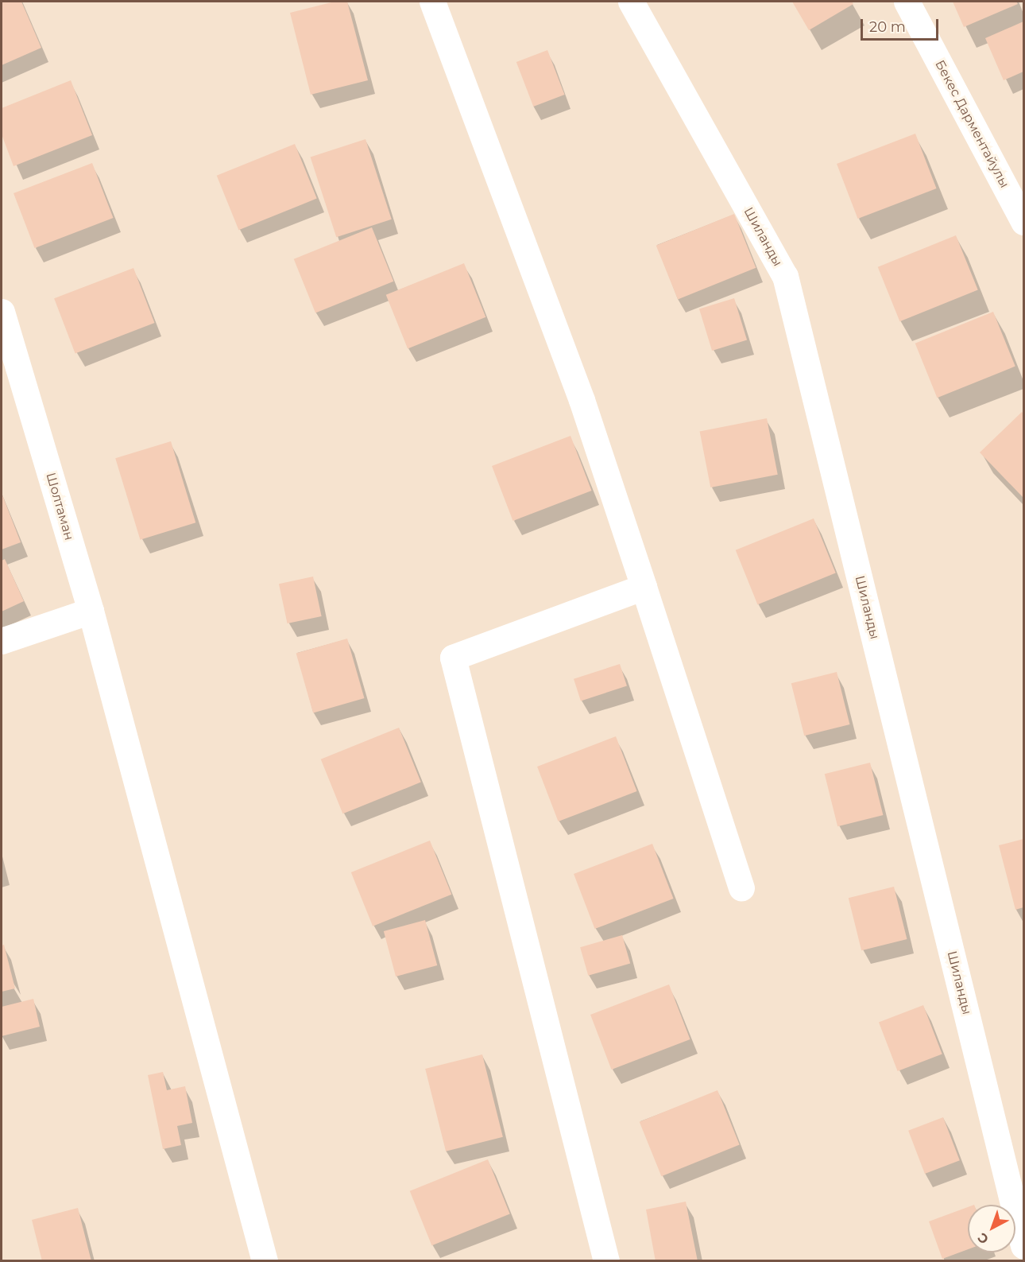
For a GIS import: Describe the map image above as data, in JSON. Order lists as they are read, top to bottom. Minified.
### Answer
{"streets":{"street":["Бекес Дарментайулы","Шиланды","Шолтаман"]},"scale_bar":"20 m","north":"bottom left"}
